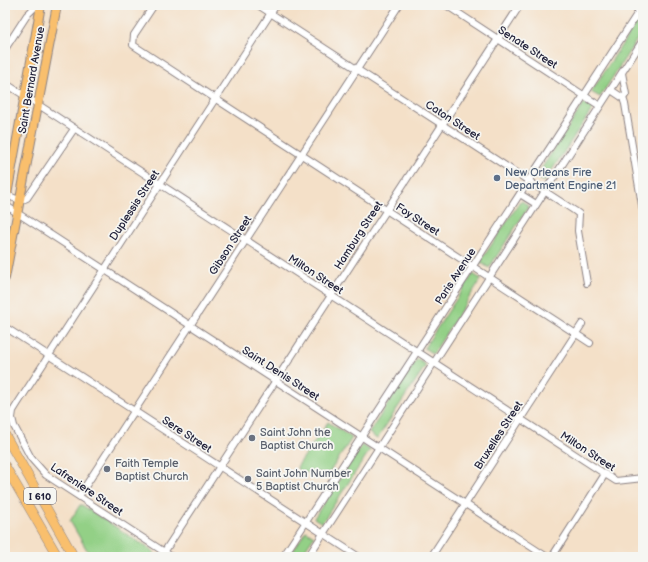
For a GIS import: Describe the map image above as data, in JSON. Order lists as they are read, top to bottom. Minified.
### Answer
{"streets":{"highway":["I 610"],"main road":["Saint Bernard Avenue"],"street":["Senate Street","Caton Street","Duplessis Street","Foy Street","Hamburg Street","Gibson Street","Milton Street","Paris Avenue","Saint Denis Street","Sere Street","Bruxelles Street","Lafreniere Street"]},"crossings":[["Senate Street","Hamburg Street"],["Senate Street","Paris Avenue"],["Saint Bernard Avenue","Milton Street"],["Saint Bernard Avenue","Saint Denis Street"],["Caton Street","Duplessis Street"],["Caton Street","Hamburg Street"],["Caton Street","Gibson Street"],["Caton Street","Paris Avenue"],["Duplessis Street","Foy Street"],["Duplessis Street","Milton Street"],["Duplessis Street","Saint Denis Street"],["Duplessis Street","Sere Street"],["Duplessis Street","Lafreniere Street"],["Foy Street","Hamburg Street"],["Foy Street","Gibson Street"],["Foy Street","Paris Avenue"],["Foy Street","Bruxelles Street"],["Hamburg Street","Milton Street"],["Hamburg Street","Saint Denis Street"],["Hamburg Street","Sere Street"],["Hamburg Street","Lafreniere Street"],["Gibson Street","Milton Street"],["Gibson Street","Saint Denis Street"],["Gibson Street","Sere Street"],["Gibson Street","Lafreniere Street"],["Milton Street","Paris Avenue"],["Milton Street","Bruxelles Street"],["Paris Avenue","Saint Denis Street"],["Paris Avenue","Sere Street"],["Saint Denis Street","Bruxelles Street"]],"places":["New Orleans Fire Department Engine 21","Saint John the Baptist Church","Faith Temple Baptist Church","Saint John Number 5 Baptist Church"]}
